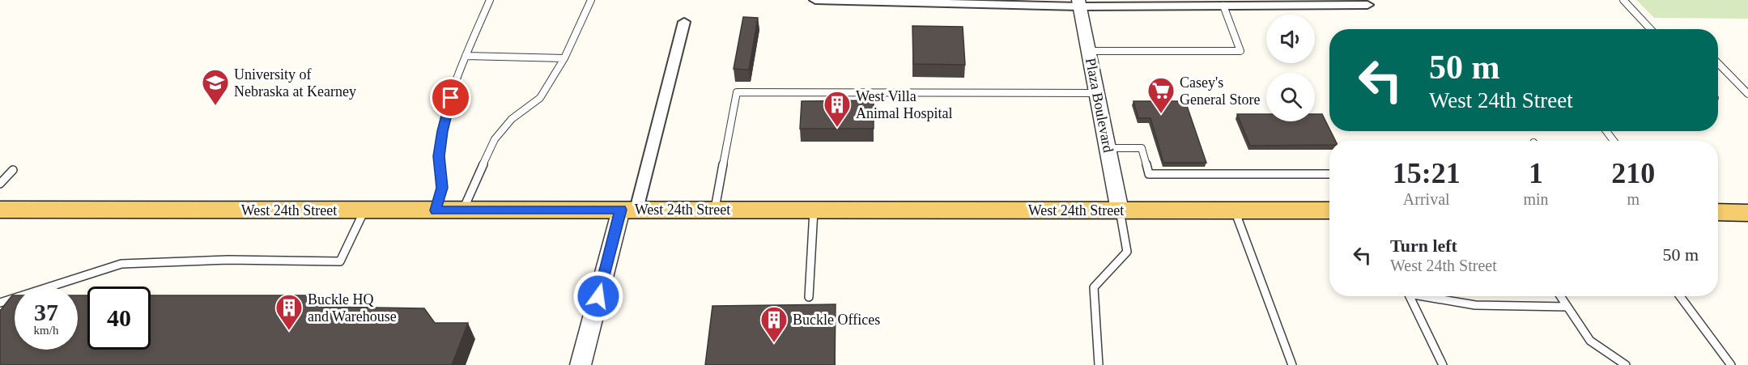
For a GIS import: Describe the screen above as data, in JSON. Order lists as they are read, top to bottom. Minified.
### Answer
{"streets":{"main road":["West 24th Street"],"street":["Plaza Boulevard"]},"crossings":[["Plaza Boulevard","West 24th Street"]],"places":{"school or university":["University of Nebraska at Kearney"],"supermarket":["Casey's General Store"],"building":["West Villa Animal Hospital","Buckle HQ and Warehouse","Buckle Offices"]},"page":{"turn":["50 m","West 24th Street"],"eta":["15:21","Arrival","1","min","210","m"],"list":[{"name":"Turn left","note":"West 24th Street","value":"50 m"}],"speed":"37 km/h","limit":"40"}}
